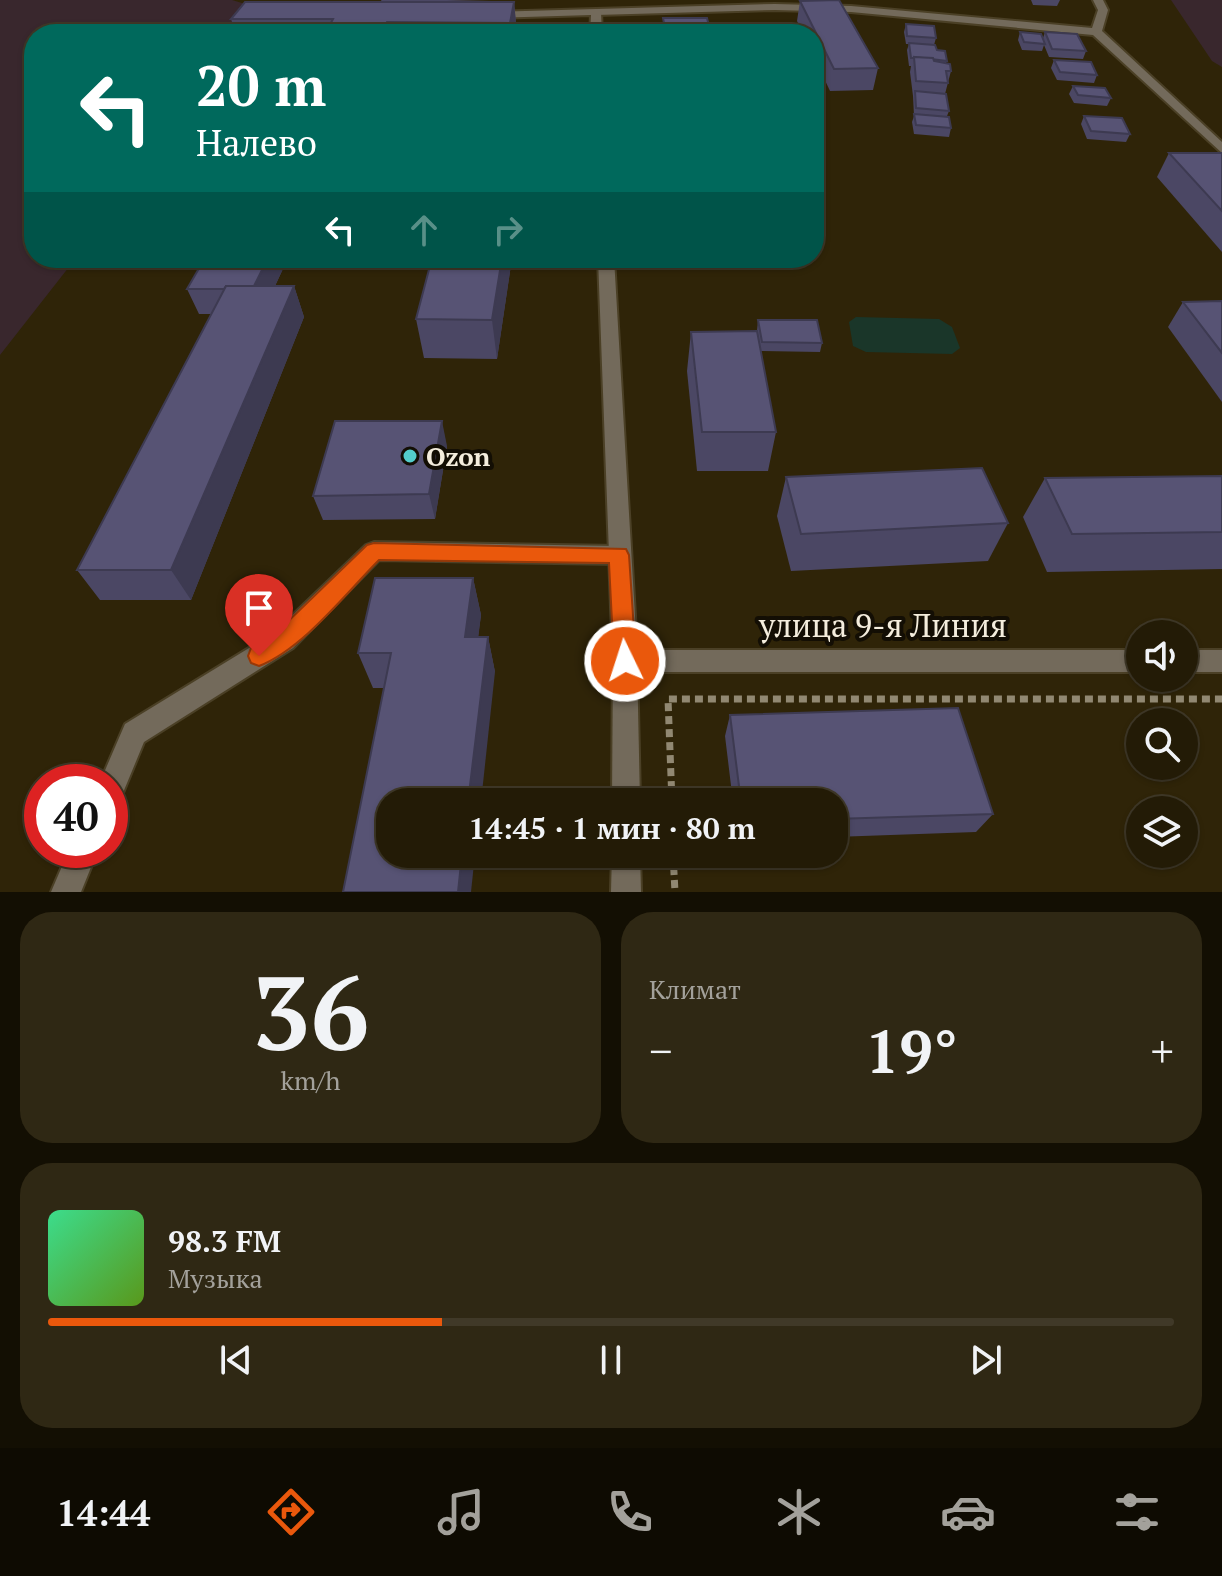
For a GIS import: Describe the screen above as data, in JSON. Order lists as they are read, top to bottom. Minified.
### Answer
{"streets":{"street":["улица 9-я Линия"]},"places":["Ozon"],"page":{"turn":["20 m","Налево"],"limit":"40","trip":"14:45 · 1 мин · 80 m","tile":[["36","km/h"],"Климат"],"heat":["−","19°","+"],"song":["98.3 FM","Музыка"],"tabs":"14:44"}}
